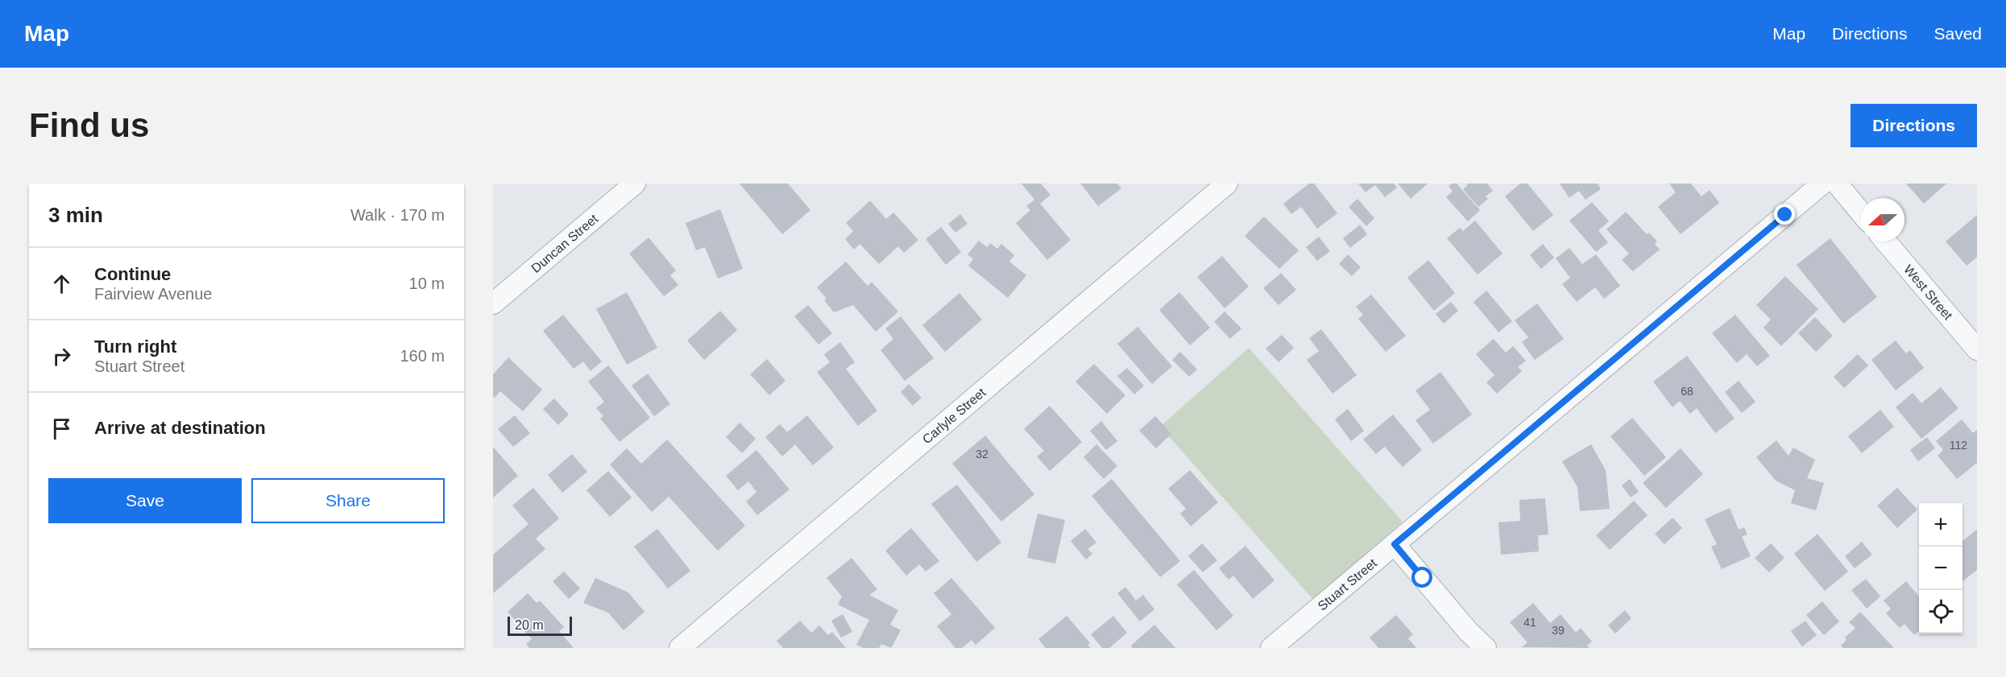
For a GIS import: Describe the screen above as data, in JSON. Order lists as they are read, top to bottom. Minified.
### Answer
{"streets":{"street":["Duncan Street","West Street","Carlyle Street","Stuart Street"]},"house_numbers":["68","112","32","41","39"],"scale_bar":"20 m","north":"left","page":{"header":"Map","nav":["Map","Directions","Saved"],"buttons":["Directions",["Save","Share"]],"title":"Find us","heading":["3 min","Walk · 170 m"],"list":[["Continue","Fairview Avenue","10 m"],["Turn right","Stuart Street","160 m"],"Arrive at destination"],"map_buttons":["+","−"],"scale":"20 m"}}
